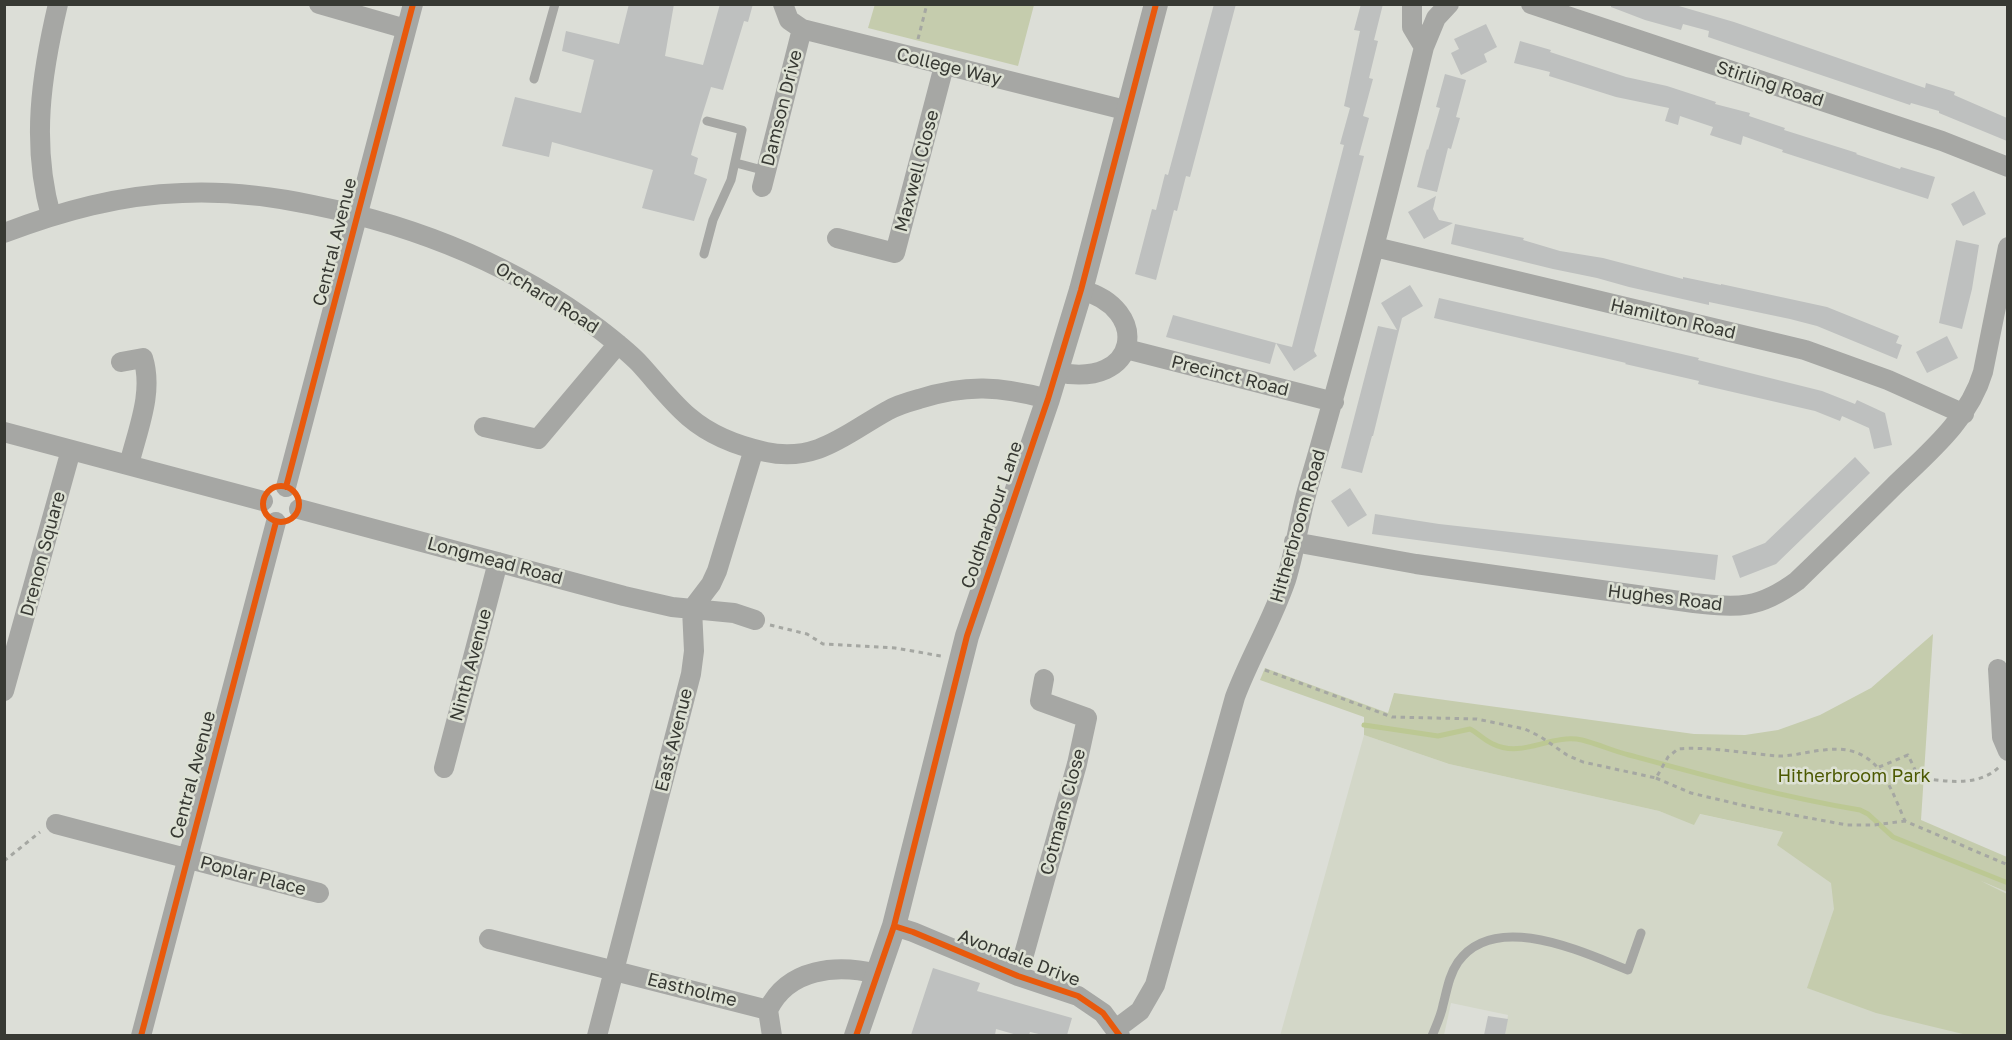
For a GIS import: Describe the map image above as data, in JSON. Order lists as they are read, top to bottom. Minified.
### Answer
{"streets":{"street":["College Way","Stirling Road","Damson Drive","Maxwell Close","Central Avenue","Orchard Road","Hamilton Road","Precinct Road","Coldharbour Lane","Hitherbroom Road","Drenon Square","Longmead Road","Hughes Road","Ninth Avenue","East Avenue","Cotmans Close","Poplar Place","Avondale Drive","Eastholme"]},"crossings":[["College Way","Damson Drive"],["College Way","Maxwell Close"],["College Way","Coldharbour Lane"],["Central Avenue","Orchard Road"],["Central Avenue","Longmead Road"],["Central Avenue","Poplar Place"],["Orchard Road","Coldharbour Lane"],["Hamilton Road","Hitherbroom Road"],["Hamilton Road","Hughes Road"],["Precinct Road","Hitherbroom Road"],["Coldharbour Lane","Avondale Drive"],["Hitherbroom Road","Hughes Road"],["Hitherbroom Road","Avondale Drive"],["Longmead Road","Ninth Avenue"],["Longmead Road","East Avenue"],["East Avenue","Eastholme"],["Cotmans Close","Avondale Drive"]],"parks":["Hitherbroom Park"]}
